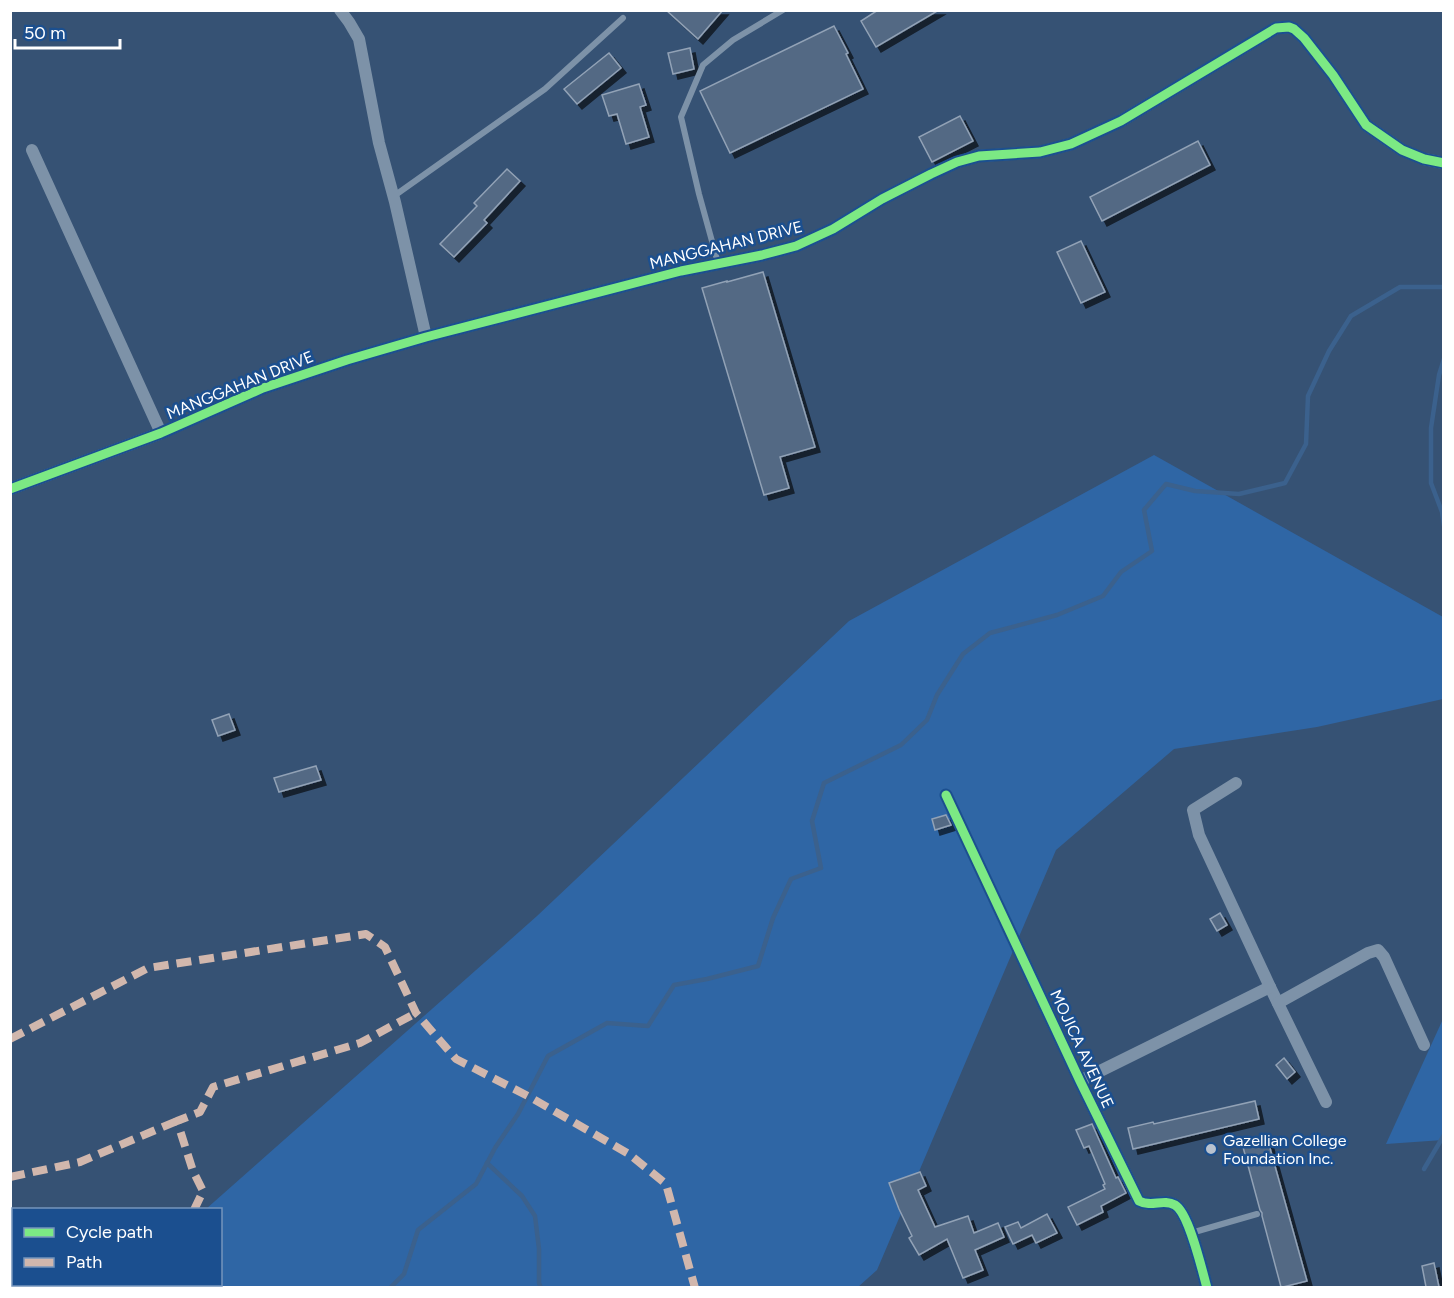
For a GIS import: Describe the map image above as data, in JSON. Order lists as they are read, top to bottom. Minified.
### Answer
{"streets":{"street":["MANGGAHAN DRIVE","MOJICA AVENUE"]},"places":["Gazellian College Foundation Inc."],"legend":["Cycle path","Path"],"scale_bar":"50 m"}
